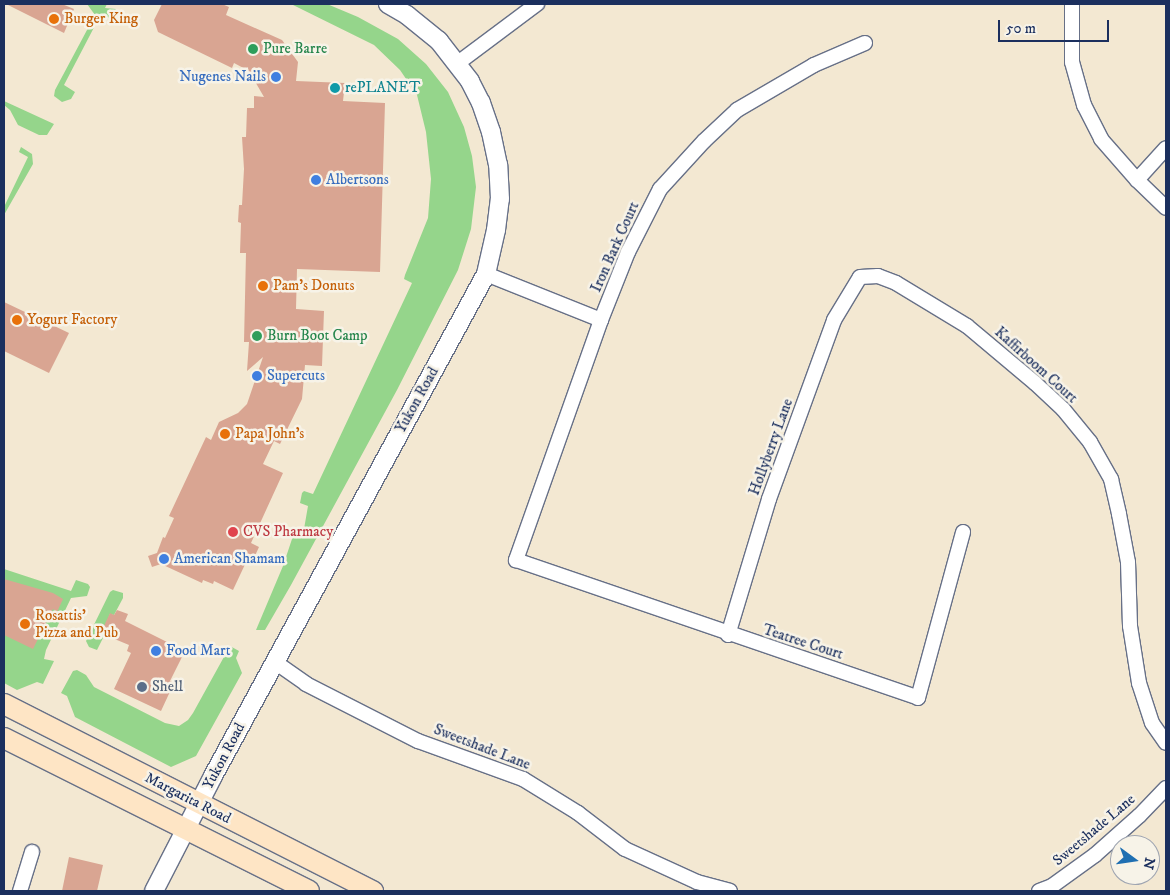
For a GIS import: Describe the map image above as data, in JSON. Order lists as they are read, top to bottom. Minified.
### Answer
{"streets":{"main road":["Margarita Road"],"street":["Iron Bark Court","Kaffirboom Court","Yukon Road","Hollyberry Lane","Teatree Court","Sweetshade Lane"]},"crossings":[["Iron Bark Court","Teatree Court"],["Kaffirboom Court","Hollyberry Lane"],["Yukon Road","Sweetshade Lane"],["Yukon Road","Margarita Road"],["Hollyberry Lane","Teatree Court"]],"places":["Burger King","Pure Barre","Nugenes Nails","rePLANET","Albertsons","Pam’s Donuts","Yogurt Factory","Burn Boot Camp","Supercuts","Papa John's","CVS Pharmacy","American Shamam","Rosattis' Pizza and Pub","Food Mart","Shell"],"scale_bar":"50 m","north":"right"}
